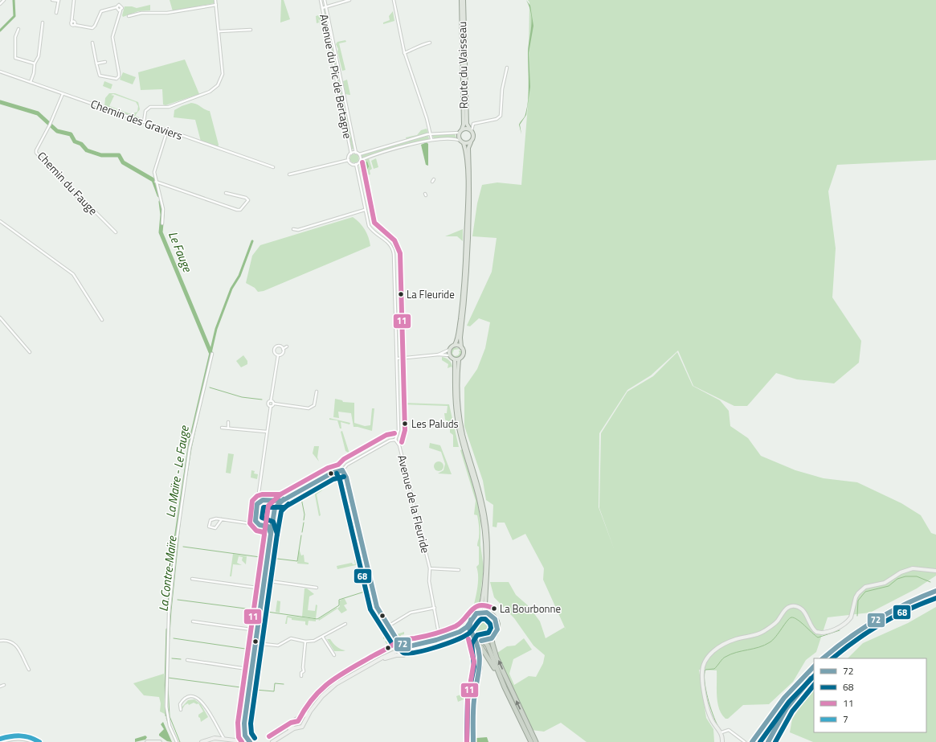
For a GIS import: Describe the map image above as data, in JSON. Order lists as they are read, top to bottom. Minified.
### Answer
{"streets":{"main road":["Route du Vaisseau"],"street":["Avenue du Pic de Bertagne","Chemin des Graviers","Chemin du Fauge","Avenue de la Fleuride"]},"crossings":[["Chemin des Graviers","Chemin du Fauge"]],"water":["Le Fauge","La Maïre - Le Fauge","La Contre-Maïre"],"places":["La Fleuride","Les Paluds","La Bourbonne"],"lines":["transit line 11","transit line 72","transit line 68","transit line 7"],"legend":["72","68","11","7"]}
